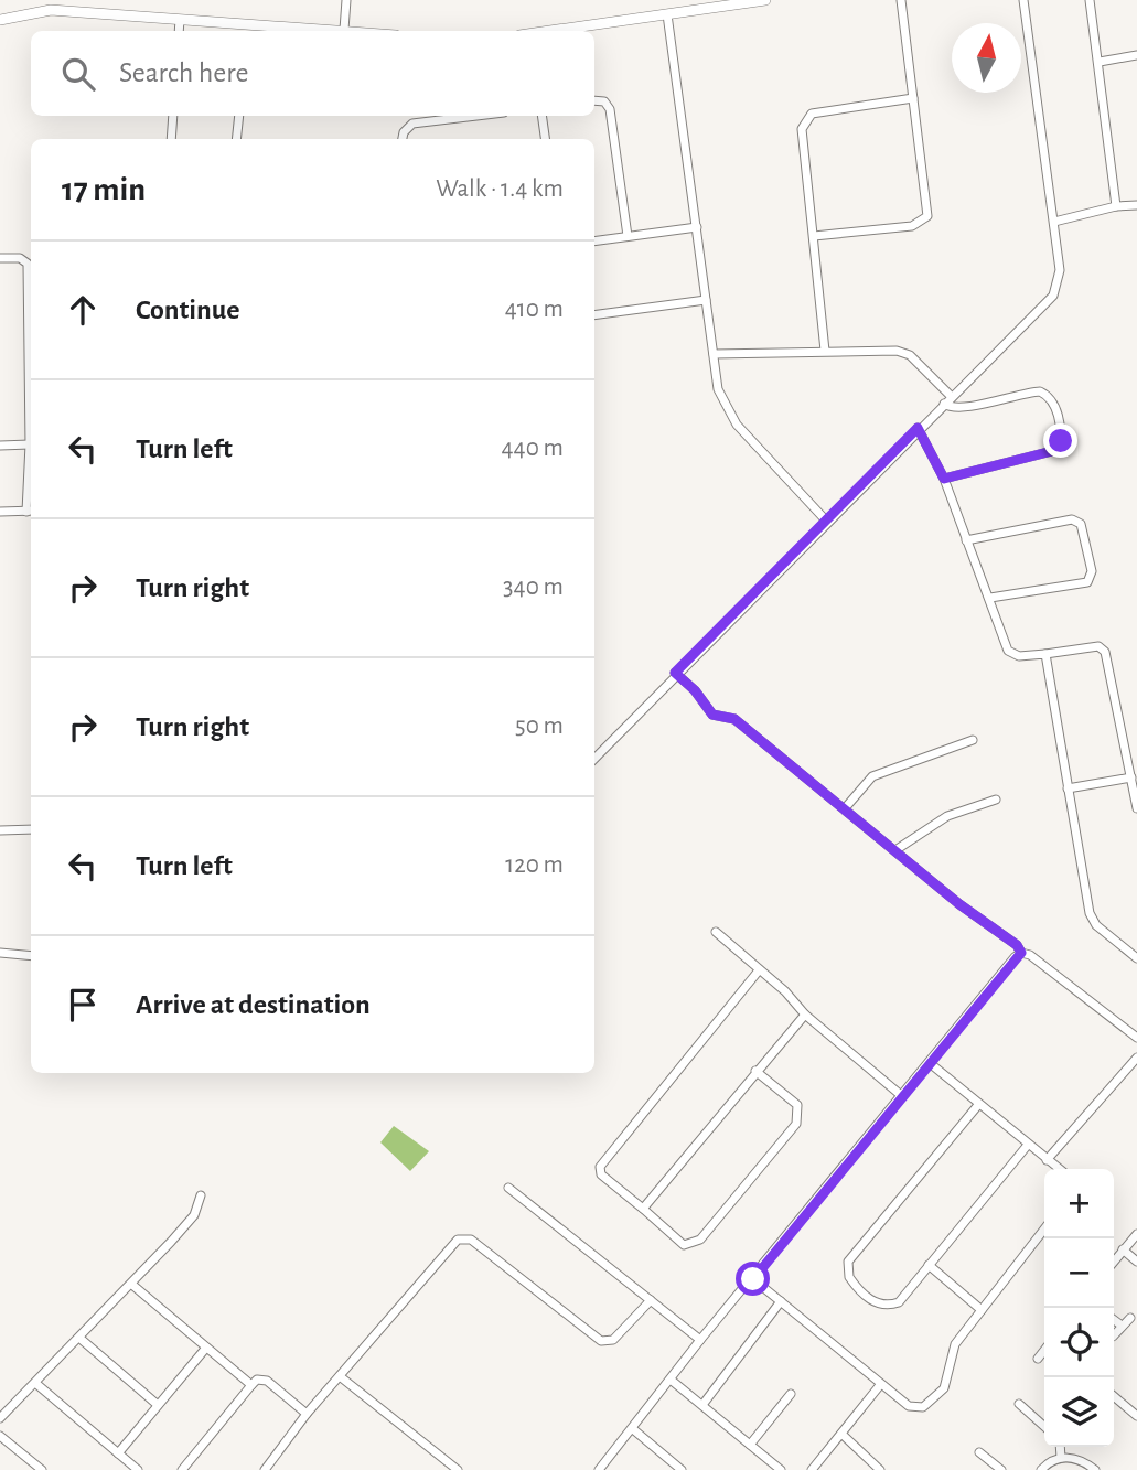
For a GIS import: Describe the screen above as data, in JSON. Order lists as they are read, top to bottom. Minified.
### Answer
{"north":"top","page":{"search":"Search here","heading":["17 min","Walk · 1.4 km"],"list":[["Continue","410 m"],["Turn left","440 m"],["Turn right","340 m"],["Turn right","50 m"],["Turn left","120 m"],"Arrive at destination"],"map_buttons":["+","−"]}}
